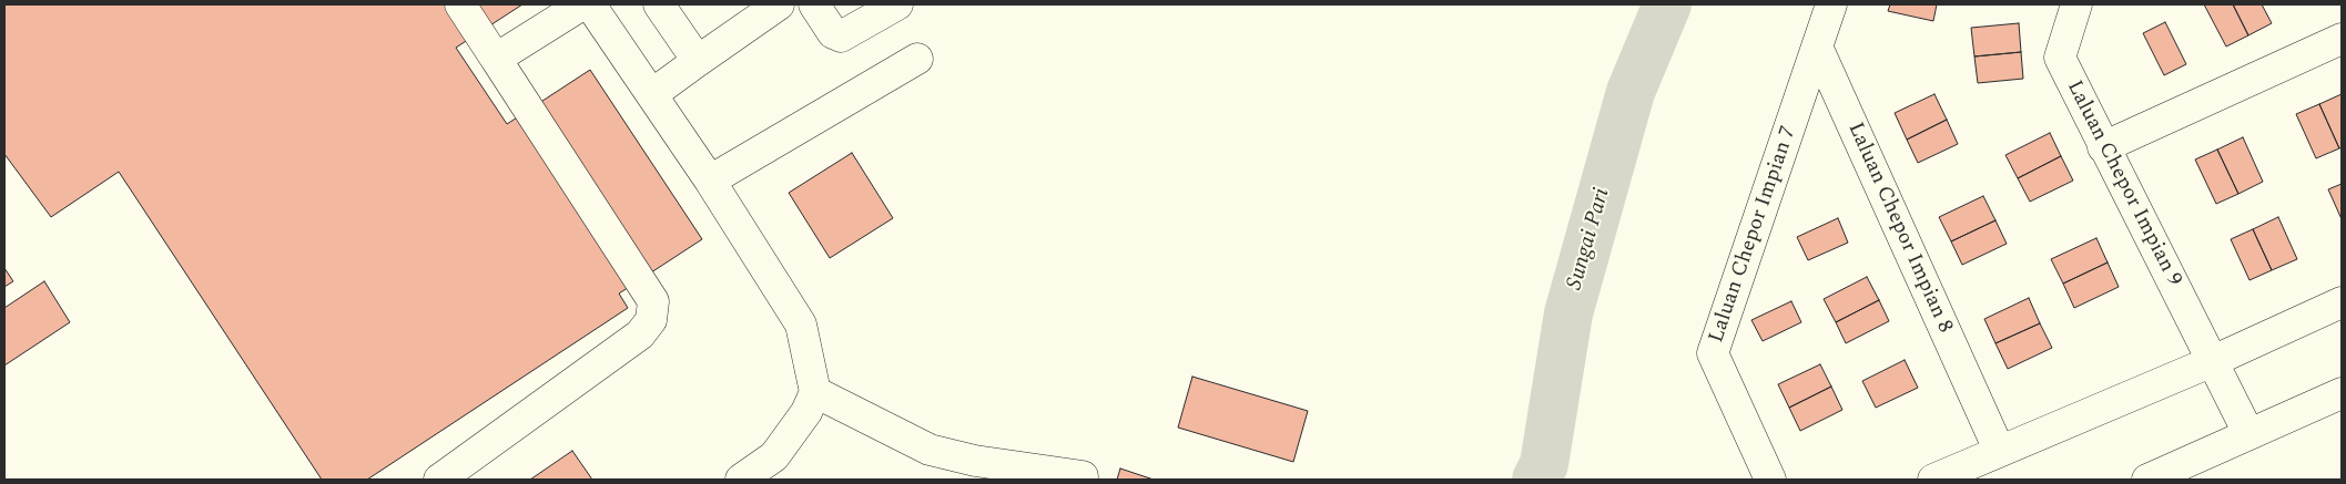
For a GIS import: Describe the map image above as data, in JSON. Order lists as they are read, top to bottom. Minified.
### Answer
{"streets":{"street":["Laluan Chepor Impian 9","Laluan Chepor Impian 8","Laluan Chepor Impian 7"]},"crossings":[["Laluan Chepor Impian 8","Laluan Chepor Impian 7"]],"water":["Sungai Pari"]}
